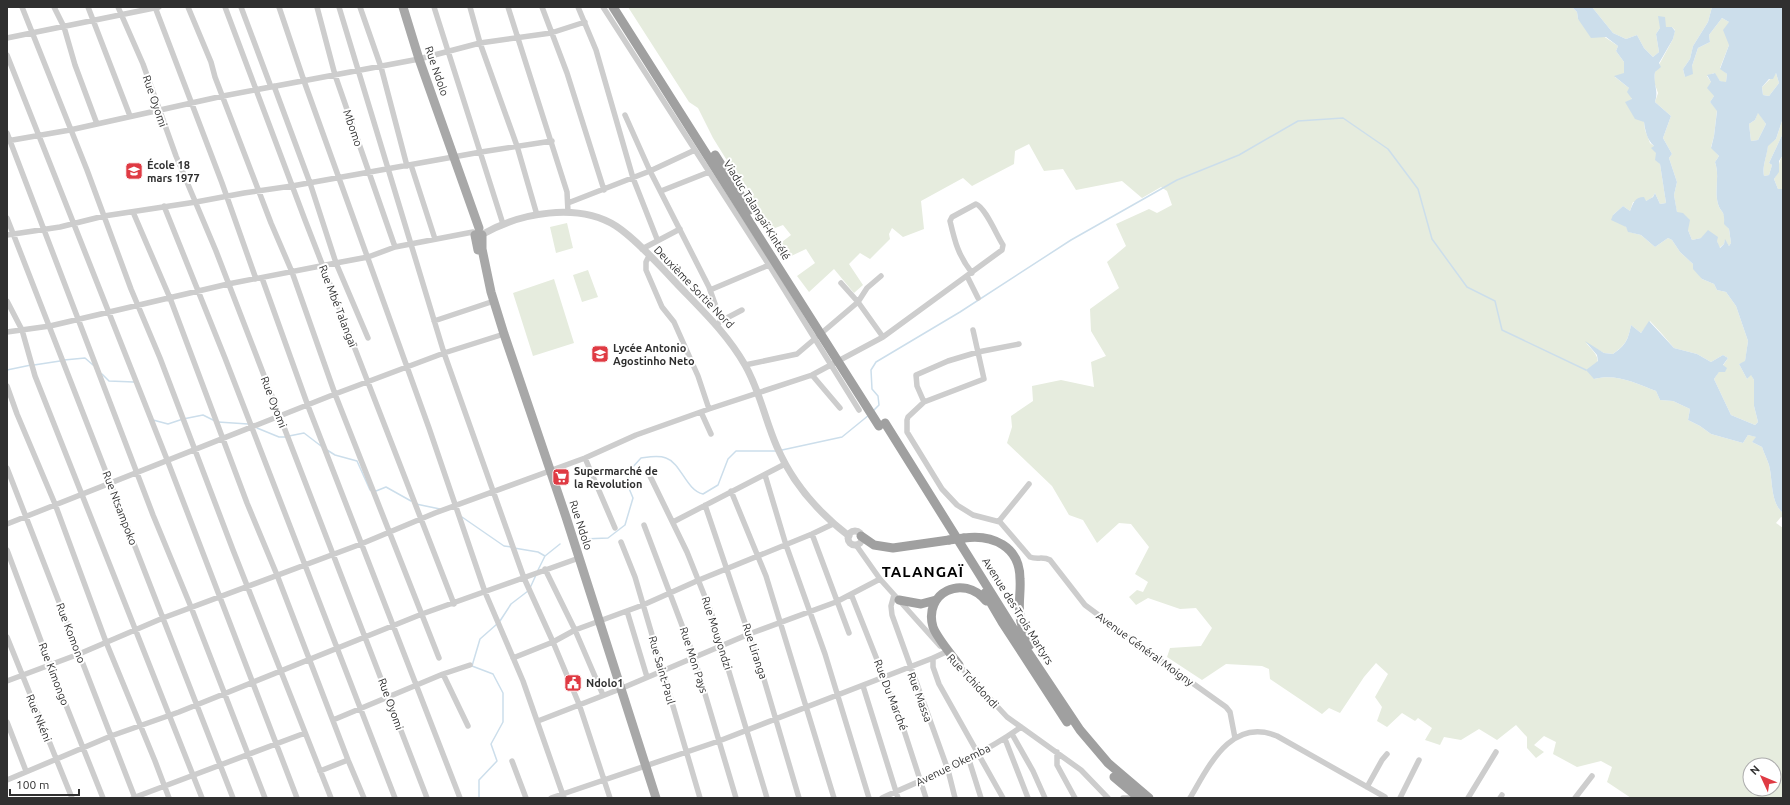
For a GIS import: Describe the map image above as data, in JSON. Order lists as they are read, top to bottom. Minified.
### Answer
{"streets":{"highway":["Viaduc Talangaï-Kintélé","Avenue des Trois Martyrs"],"main road":["Rue Ndolo"],"street":["Rue Oyomi","Mbomo","Deuxième Sortie Nord","Rue Mbé Talangaï","Rue Ntsampoko","Rue Komono","Rue Mouyondzi","Avenue Général Moigny","Rue Liranga","Rue Mon Pays","Rue Saint-Paul","Rue Kimongo","Rue Tchidondi","Rue Du Marché","Rue Massa","Rue Nkéni","Avenue Okemba"]},"crossings":[["Rue Ndolo","Deuxième Sortie Nord"],["Viaduc Talangaï-Kintélé","Avenue des Trois Martyrs"],["Deuxième Sortie Nord","Rue Tchidondi"],["Rue Tchidondi","Rue Massa"],["Rue Tchidondi","Avenue Okemba"],["Rue Du Marché","Avenue Okemba"],["Rue Massa","Avenue Okemba"]],"districts":["TALANGAÏ"],"places":{"school or university":["École 18 mars 1977","Lycée Antonio Agostinho Neto"],"supermarket":["Supermarché de la Revolution"],"public building":["Ndolo1"]},"scale_bar":"100 m","north":"top left"}
